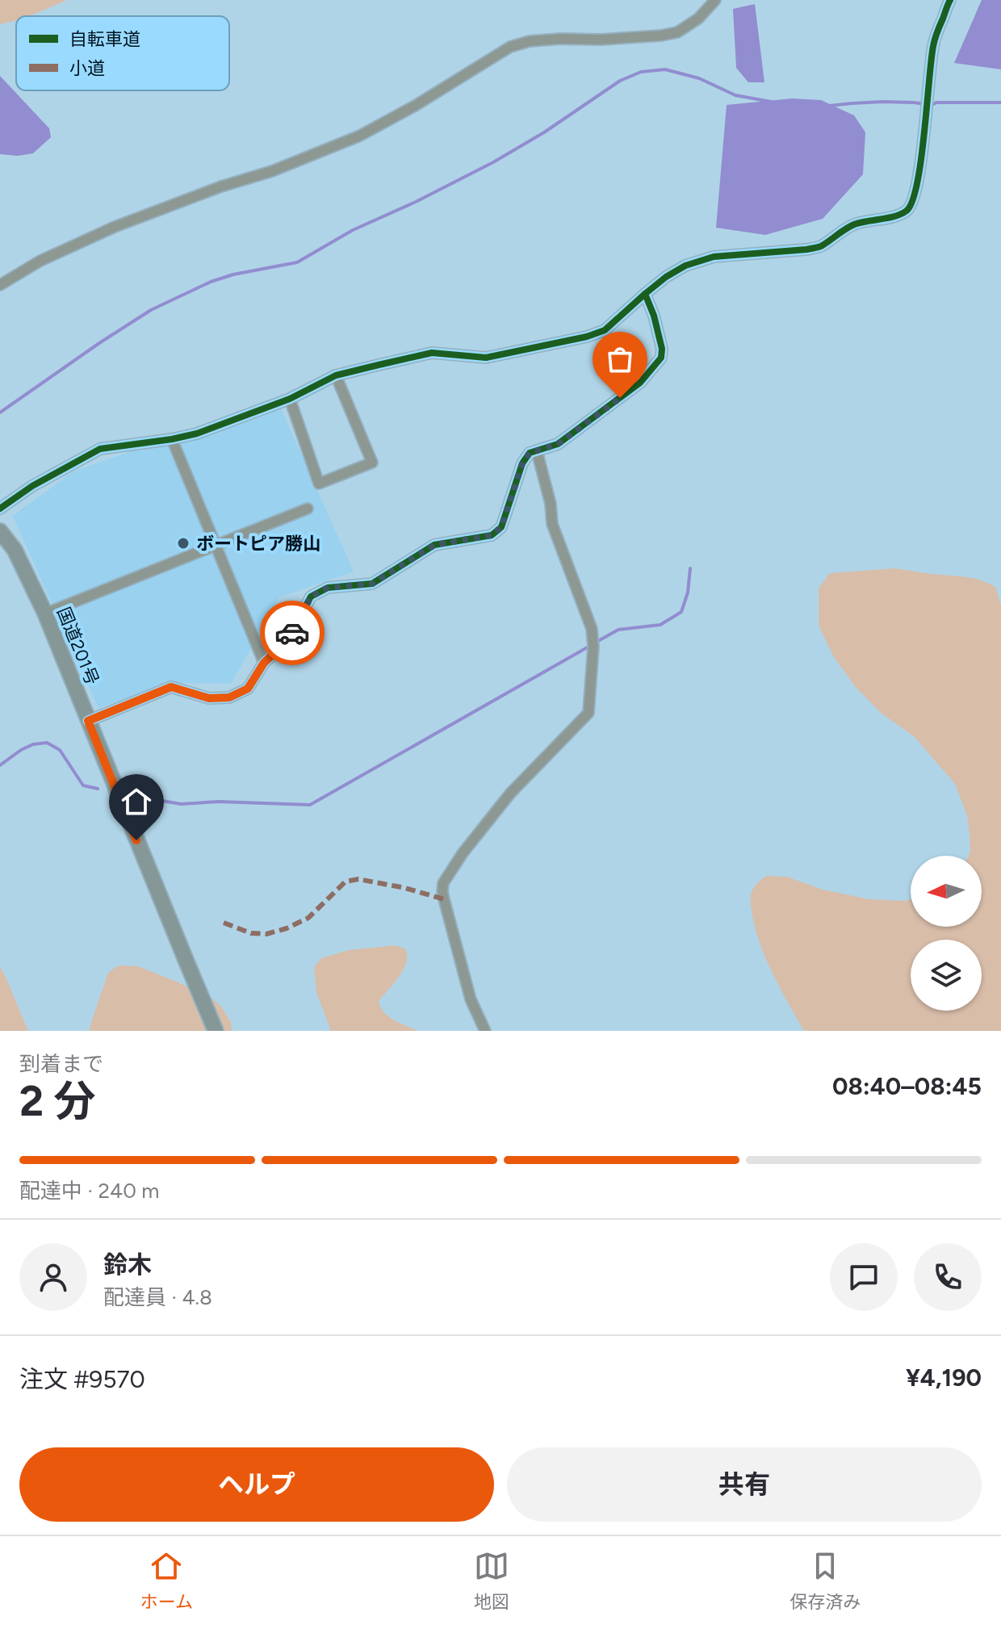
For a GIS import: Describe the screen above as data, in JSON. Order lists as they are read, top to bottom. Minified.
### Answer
{"streets":{"highway":["国道201号"]},"places":["ボートピア勝山"],"legend":["自転車道","小道"],"north":"left","page":{"heading":["2 分","到着まで","08:40–08:45"],"panel":["鈴木","配達員 · 4.8","注文 #9570","¥4,190"],"bar":"配達中 · 240 m","buttons":["ヘルプ","共有"],"tabs":["ホーム","地図","保存済み"]}}
